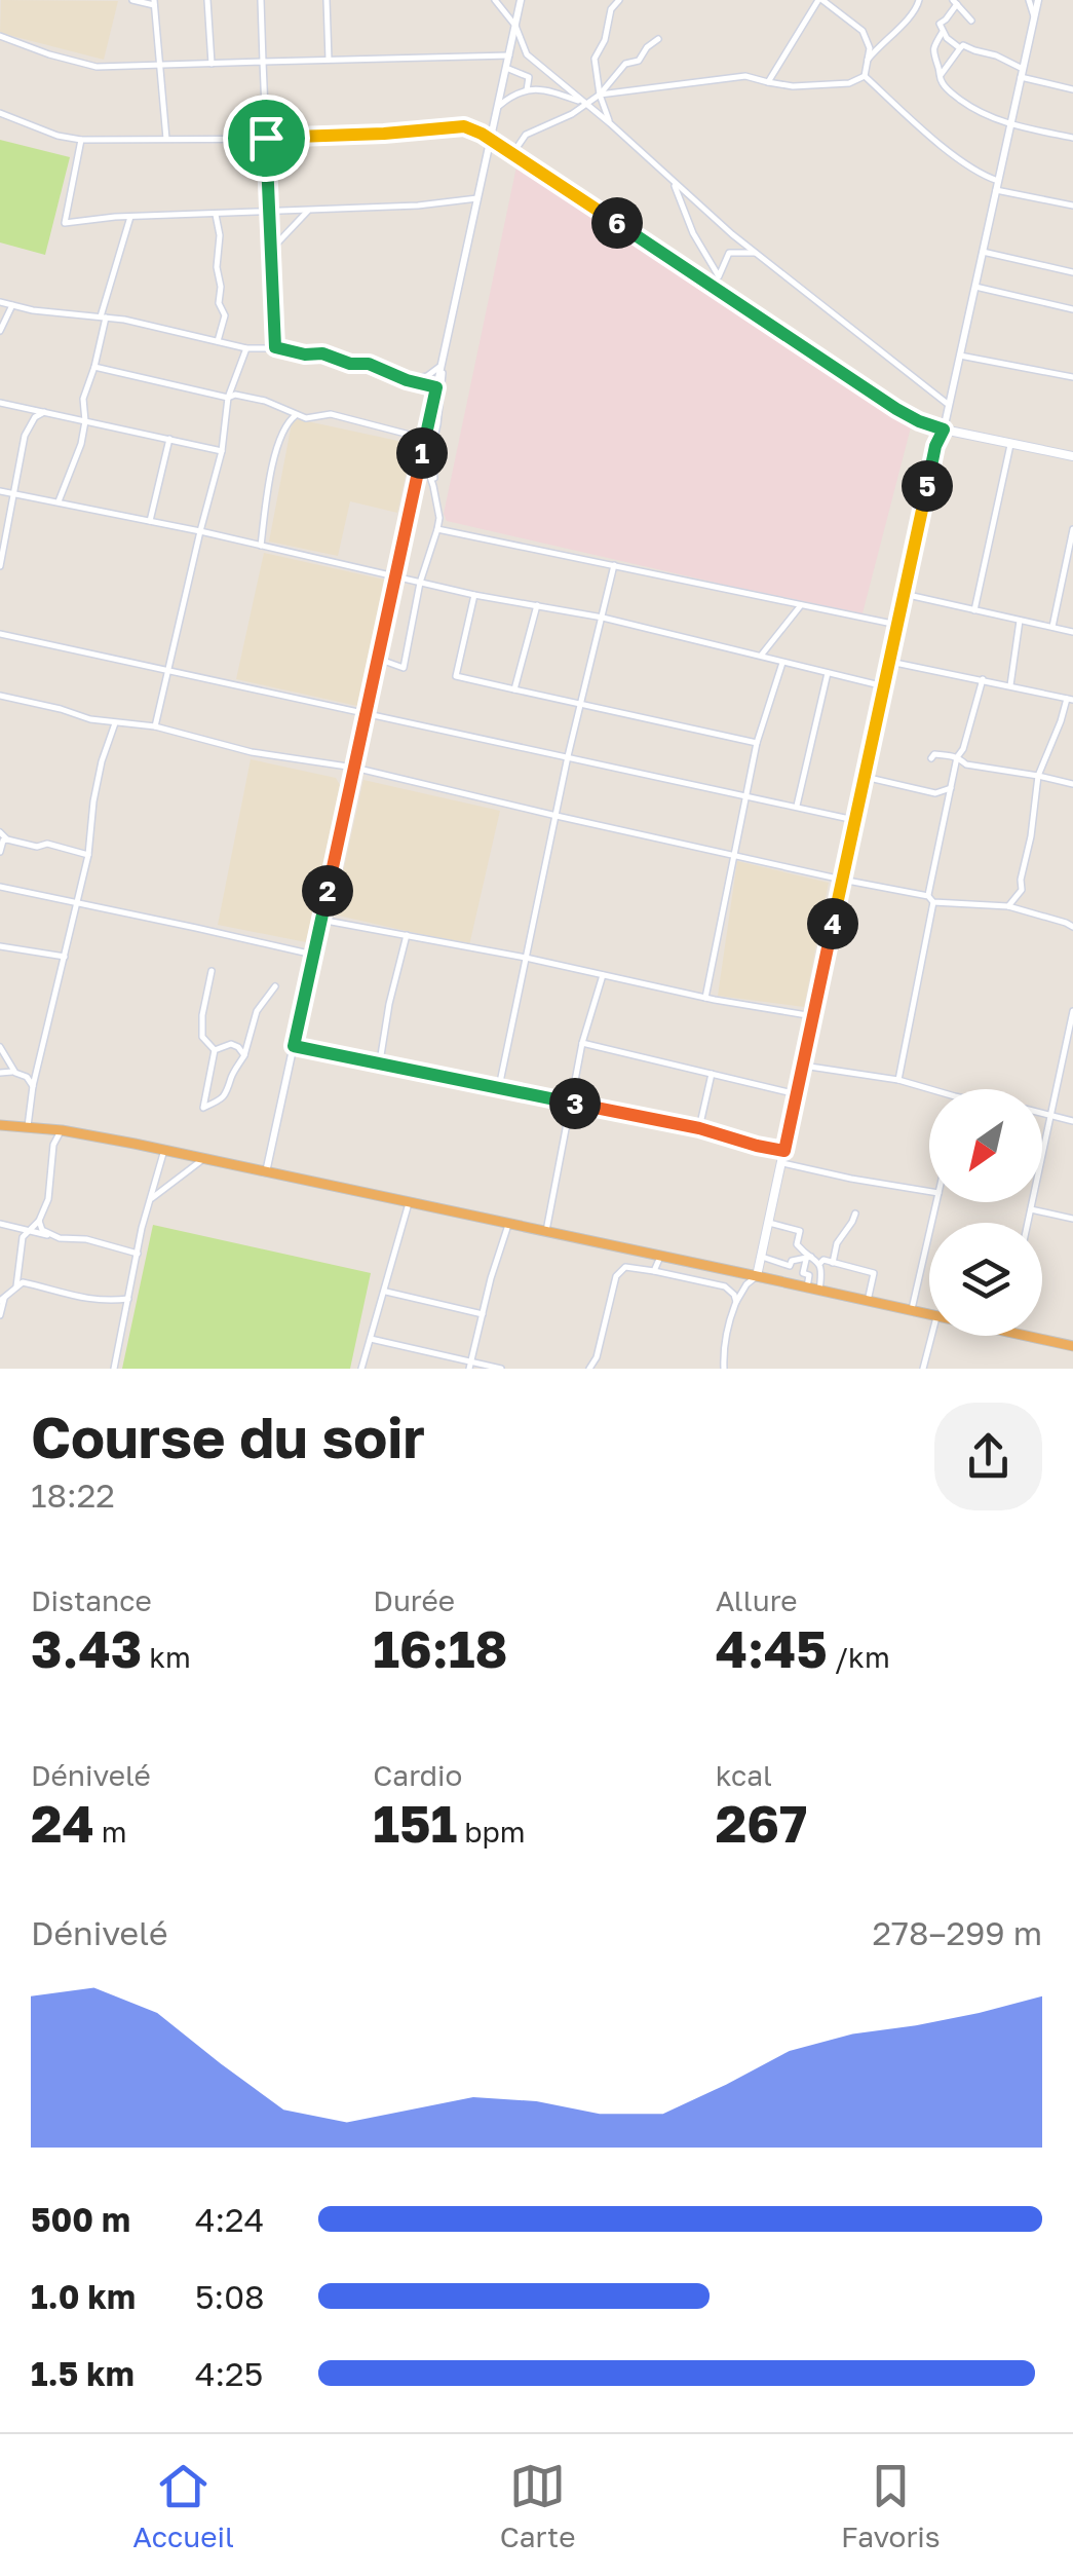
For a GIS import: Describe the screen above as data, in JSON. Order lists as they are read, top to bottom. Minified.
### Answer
{"north":"bottom left","page":{"pins":["6","1","5","2","4","3"],"heading":["Course du soir","18:22"],"stats":[["Distance","3.43 km"],["Durée","16:18"],["Allure","4:45 /km"],["Dénivelé","24 m"],["Cardio","151 bpm"],["kcal","267"]],"chart":["Dénivelé","278–299 m"],"list":[{"name":"500 m","note":"4:24"},{"name":"1.0 km","note":"5:08"},{"name":"1.5 km","note":"4:25"}],"tabs":["Accueil","Carte","Favoris"]}}
